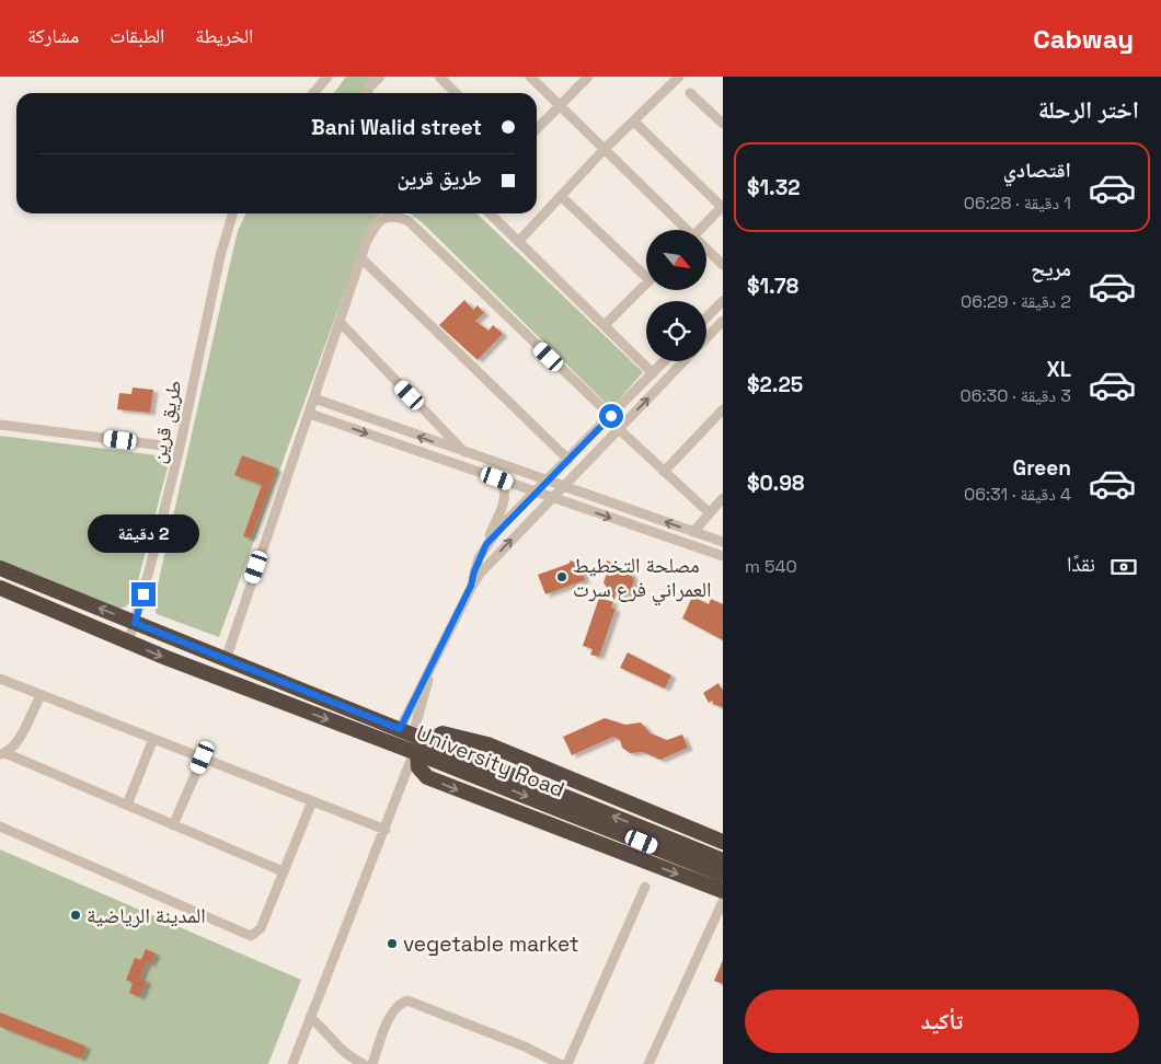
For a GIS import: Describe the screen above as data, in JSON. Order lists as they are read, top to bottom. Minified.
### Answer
{"streets":{"highway":["University Road"],"street":["طريق قرين"]},"crossings":[["طريق قرين","University Road"]],"places":["مصلحة التخطيط العمراني فرع سرت","المدينة الرياضية","vegetable market"],"north":"bottom right","page":{"header":"Cabway","nav":["الخريطة","الطبقات","مشاركة"],"heading":"اختر الرحلة","banner":["Bani Walid street","طريق قرين"],"list":[{"name":"اقتصادي","note":"1 دقيقة · 06:28","value":"$1.32"},{"name":"مريح","note":"2 دقيقة · 06:29","value":"$1.78"},{"name":"XL","note":"3 دقيقة · 06:30","value":"$2.25"},{"name":"Green","note":"4 دقيقة · 06:31","value":"$0.98"}],"bubble":"2 دقيقة","pay":["نقدًا","540 m"],"buttons":"تأكيد"}}
